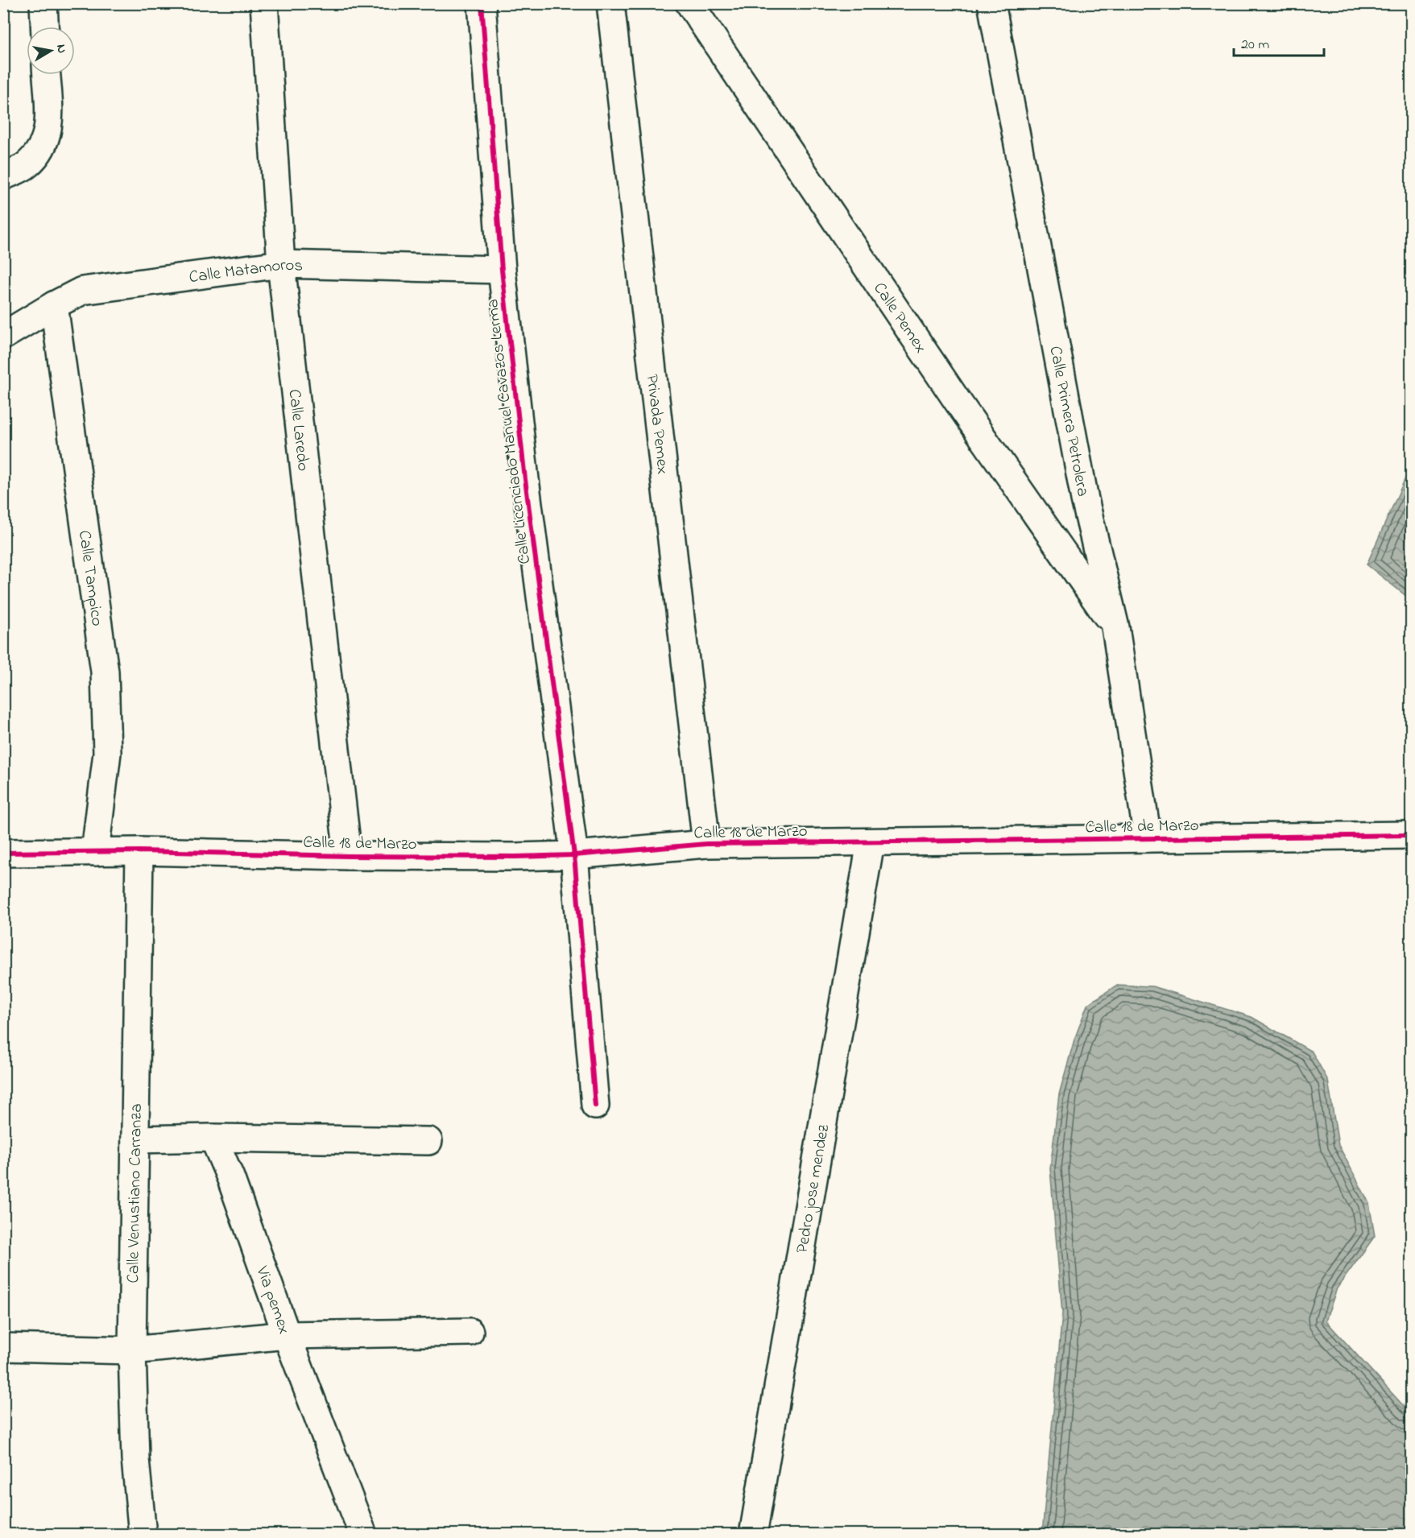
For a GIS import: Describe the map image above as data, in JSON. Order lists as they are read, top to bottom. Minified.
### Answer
{"streets":{"street":["Calle Matamoros","Calle Pemex","Calle Primera Petrolera","Privada Pemex","Calle Laredo","Calle Licenciado Manuel Cavazos Lerma","Calle Tampico","Calle 18 de Marzo","Pedro jose mendez","Calle Venustiano Carranza","Via pemex"]},"crossings":[["Calle Matamoros","Calle Laredo"],["Calle Matamoros","Calle Licenciado Manuel Cavazos Lerma"],["Calle Matamoros","Calle Tampico"],["Calle Pemex","Calle Primera Petrolera"],["Calle Primera Petrolera","Calle 18 de Marzo"],["Privada Pemex","Calle 18 de Marzo"],["Calle Laredo","Calle 18 de Marzo"],["Calle Licenciado Manuel Cavazos Lerma","Calle 18 de Marzo"],["Calle Tampico","Calle 18 de Marzo"],["Calle 18 de Marzo","Pedro jose mendez"],["Calle 18 de Marzo","Calle Venustiano Carranza"]],"scale_bar":"20 m","north":"right"}
